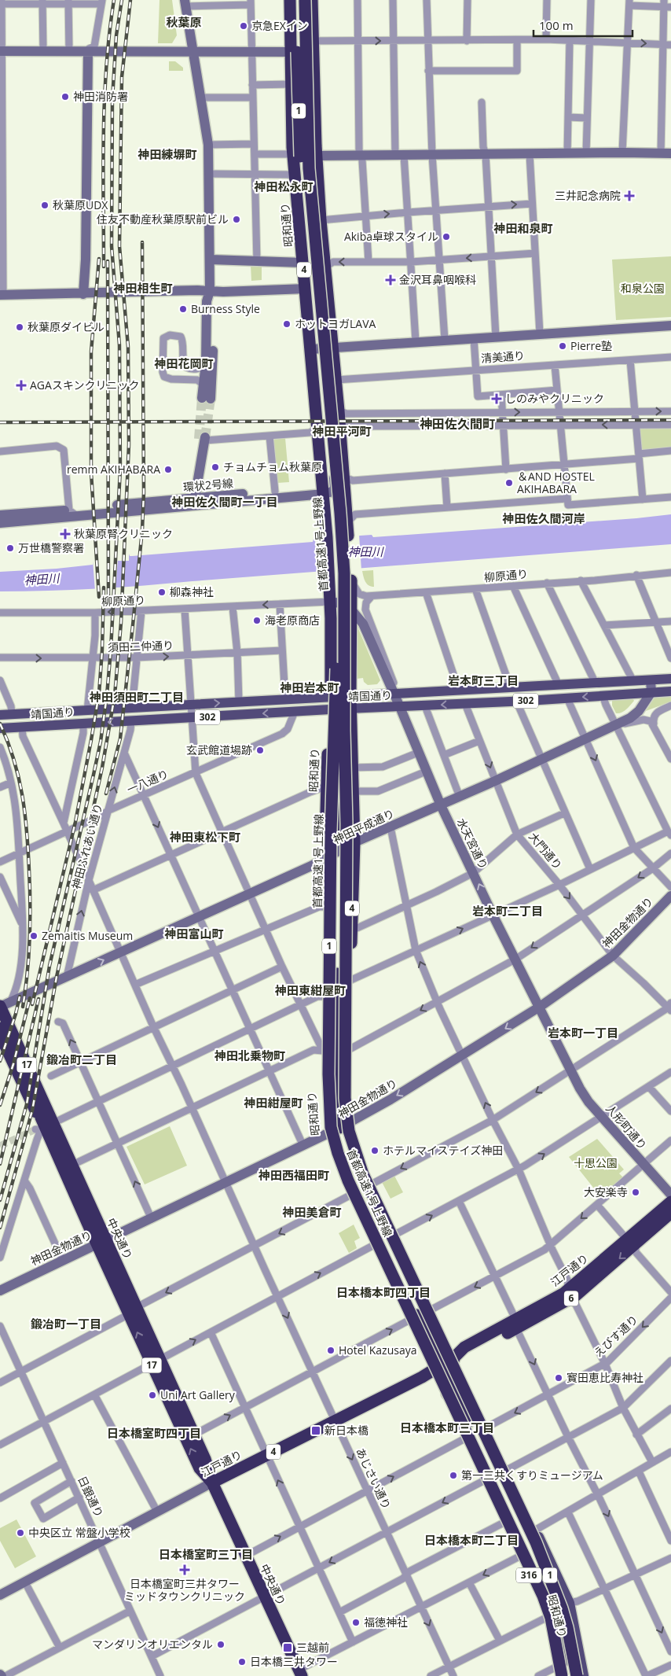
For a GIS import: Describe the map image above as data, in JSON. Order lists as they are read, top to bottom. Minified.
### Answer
{"streets":{"highway":["1","昭和通り","4","首都高速1号上野線","17","中央通り","江戸通り","6"],"main road":["靖国通り","302","316"],"street":["清美通り","環状2号線","柳原通り","須田二仲通り","一八通り","神田平成通り","水天宮通り","神田ふれあい通り","大門通り","神田金物通り","人形町通り","えびす通り","あじさい通り","日銀通り"]},"crossings":[["昭和通り","4"],["昭和通り","環状2号線"],["昭和通り","首都高速1号上野線"],["昭和通り","柳原通り"],["昭和通り","靖国通り"],["昭和通り","神田平成通り"],["昭和通り","水天宮通り"],["昭和通り","神田金物通り"],["昭和通り","江戸通り"],["昭和通り","えびす通り"],["4","清美通り"],["4","環状2号線"],["4","柳原通り"],["4","水天宮通り"],["靖国通り","一八通り"],["靖国通り","神田平成通り"],["靖国通り","水天宮通り"],["靖国通り","神田ふれあい通り"],["靖国通り","大門通り"],["靖国通り","あじさい通り"],["一八通り","神田ふれあい通り"],["一八通り","あじさい通り"],["神田平成通り","水天宮通り"],["神田平成通り","神田ふれあい通り"],["神田平成通り","大門通り"],["神田平成通り","中央通り"],["神田平成通り","あじさい通り"],["水天宮通り","神田金物通り"],["水天宮通り","人形町通り"],["神田ふれあい通り","あじさい通り"],["大門通り","神田金物通り"],["神田金物通り","中央通り"],["神田金物通り","あじさい通り"],["中央通り","江戸通り"],["江戸通り","あじさい通り"],["江戸通り","日銀通り"]],"one_way":["須田二仲通り"],"districts":["秋葉原","神田練塀町","神田松永町","神田和泉町","神田相生町","神田花岡町","神田佐久間町","神田平河町","神田佐久間町一丁目","神田佐久間河岸","岩本町三丁目","神田岩本町","神田須田町二丁目","神田東松下町","岩本町二丁目","神田富山町","神田東紺屋町","岩本町一丁目","神田北乗物町","鍛冶町二丁目","神田紺屋町","神田西福田町","神田美倉町","日本橋本町四丁目","鍛冶町一丁目","日本橋本町三丁目","日本橋室町四丁目","日本橋本町二丁目","日本橋室町三丁目"],"water":["神田川"],"parks":["和泉公園","十思公園"],"places":{"other":["京急EXイン","神田消防署","秋葉原UDX","住友不動産秋葉原駅前ビル","Akiba卓球スタイル","Burness Style","ホットヨガLAVA","秋葉原ダイビル","Pierre塾","チョムチョム秋葉原","remm AKIHABARA","＆AND HOSTEL AKIHABARA","万世橋警察署","柳森神社","海老原商店","玄武館道場跡","Zemaitis Museum","ホテルマイステイズ神田","大安楽寺","Hotel Kazusaya","寳田恵比寿神社","Uni Art Gallery","第一三共くすりミュージアム","中央区立 常盤小学校","福徳神社","マンダリンオリエンタル","日本橋三井タワー"],"health":["三井記念病院","金沢耳鼻咽喉科","AGAスキンクリニック","しのみやクリニック","秋葉原腎クリニック","日本橋室町三井タワー ミッドタウンクリニック"],"transit":["新日本橋","三越前"]},"scale_bar":"100 m"}
